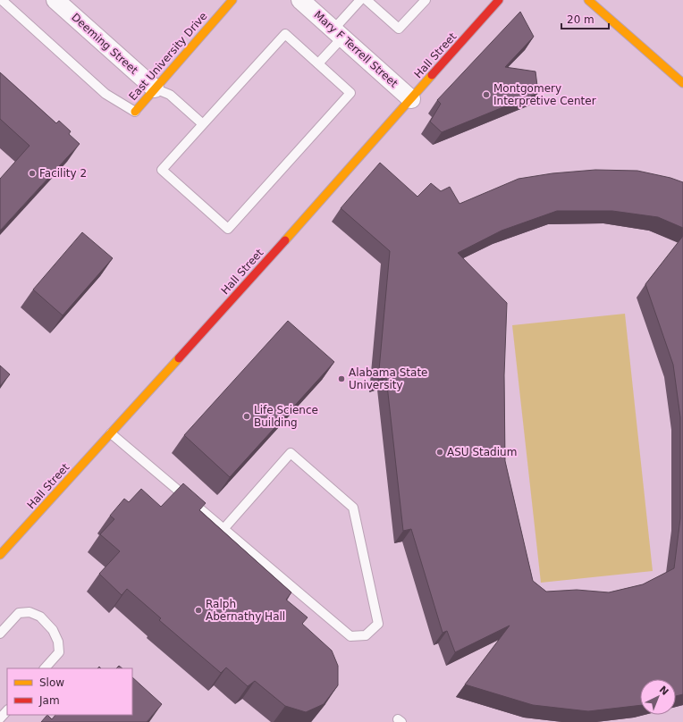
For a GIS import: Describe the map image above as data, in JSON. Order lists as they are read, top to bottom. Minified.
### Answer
{"streets":{"street":["Deeming Street","Mary F Terrell Street","Hall Street","East University Drive"]},"crossings":[["Deeming Street","East University Drive"],["Mary F Terrell Street","Hall Street"]],"places":["Montgomery Interpretive Center","Facility 2","Alabama State University","Life Science Building","ASU Stadium","Ralph Abernathy Hall"],"legend":["Slow","Jam"],"scale_bar":"20 m","north":"top right"}
